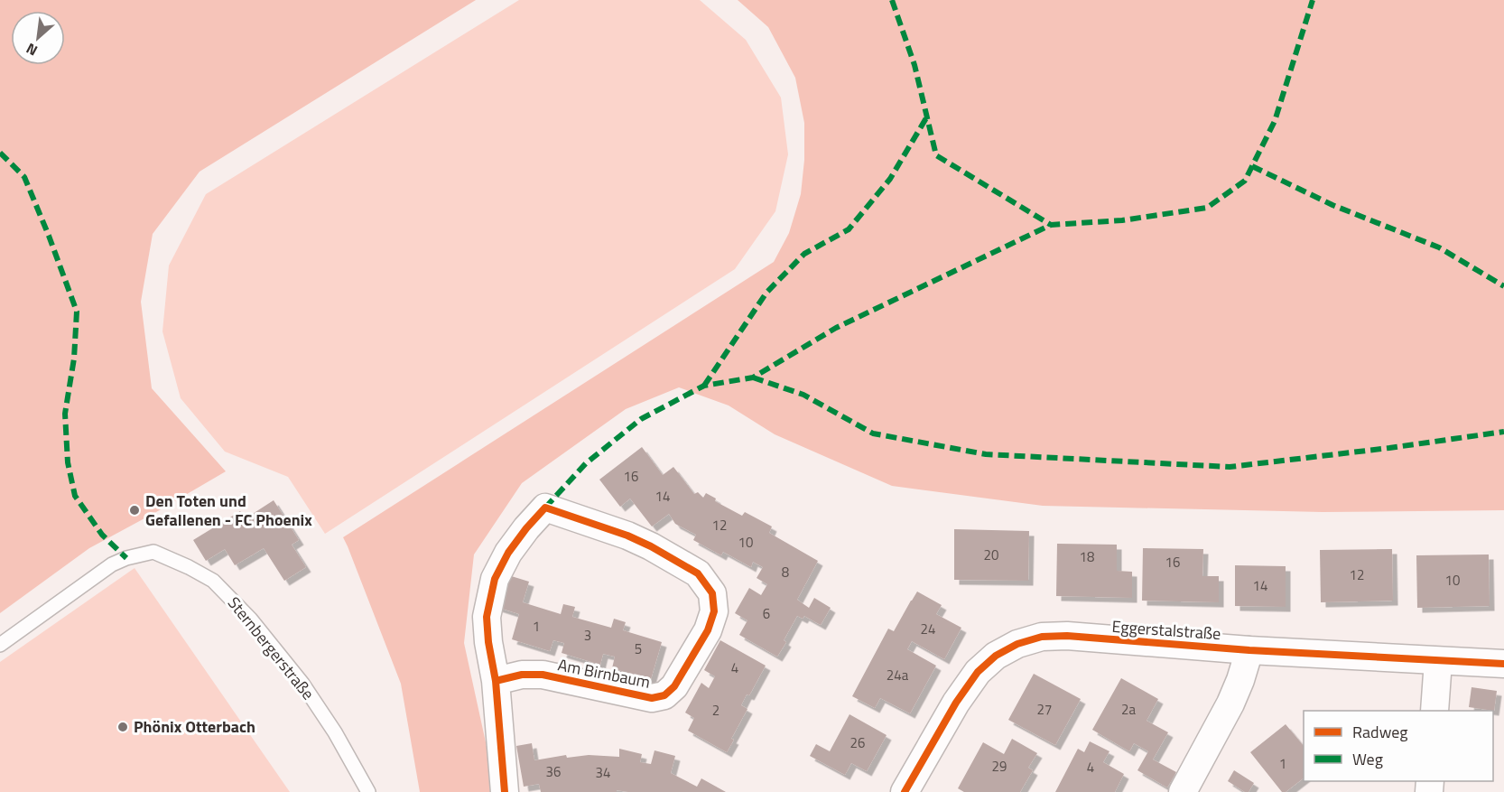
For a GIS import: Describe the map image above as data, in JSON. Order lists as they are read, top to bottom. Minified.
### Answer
{"streets":{"street":["Eggerstalstraße","Am Birnbaum"],"lane":["Sternbergerstraße"]},"places":["Den Toten und Gefallenen - FC Phoenix","Phönix Otterbach"],"house_numbers":["16","14","12","10","20","18","16","8","12","10","14","6","1","24","3","5","4","24a","27","2a","2","26","1","29","4","36","34"],"legend":["Radweg","Weg"],"north":"bottom left"}
